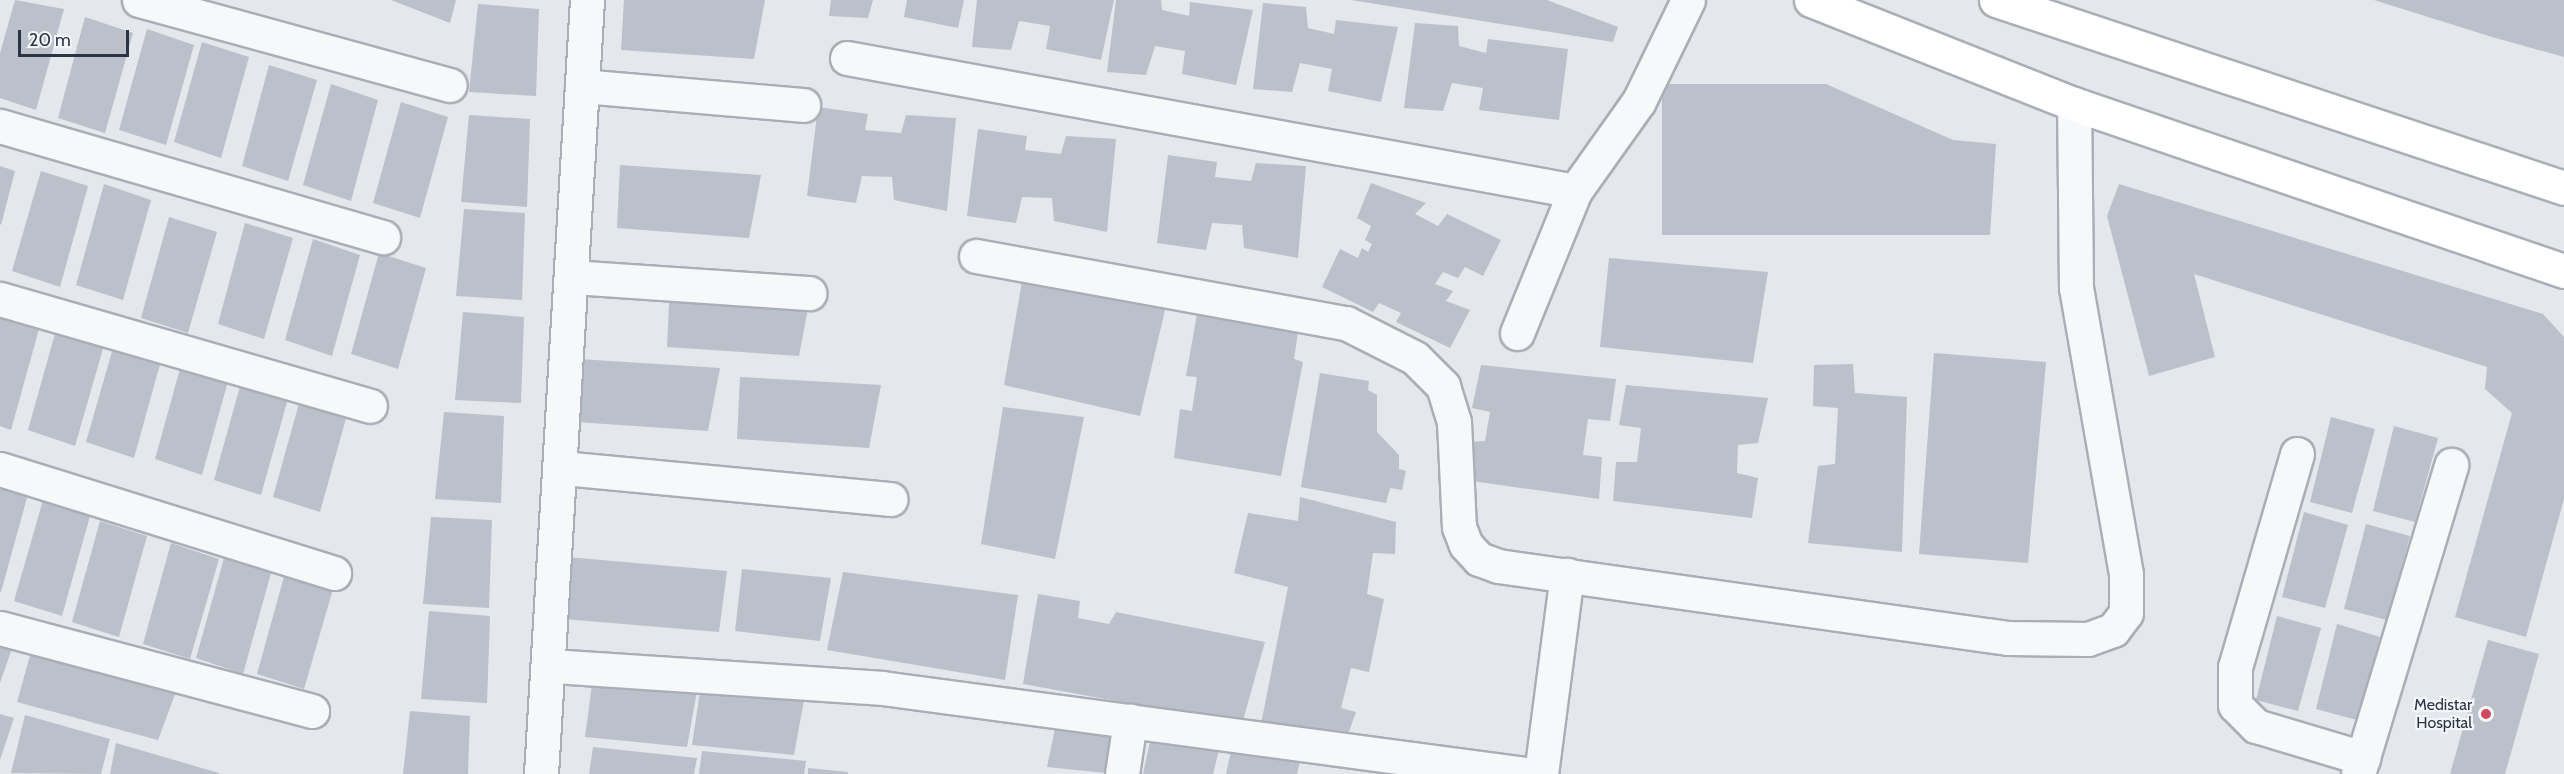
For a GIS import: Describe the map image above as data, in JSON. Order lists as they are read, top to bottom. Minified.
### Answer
{"places":["Medistar Hospital"],"scale_bar":"20 m"}
